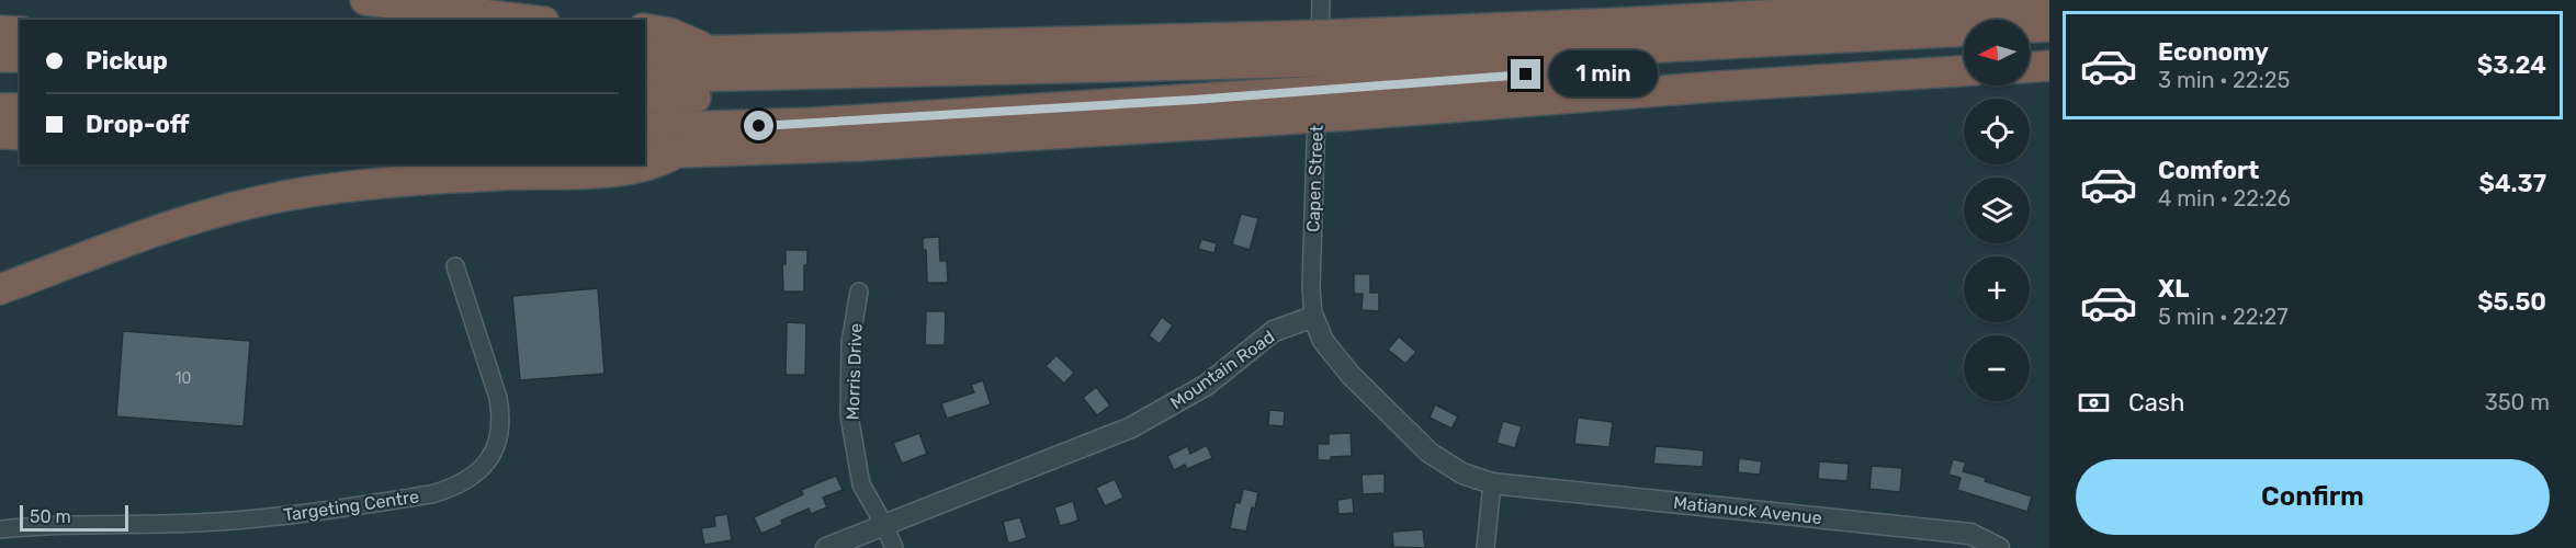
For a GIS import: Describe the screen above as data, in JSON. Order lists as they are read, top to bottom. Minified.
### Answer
{"streets":{"street":["Capen Street","Mountain Road","Morris Drive","Targeting Centre","Matianuck Avenue"]},"crossings":[["Capen Street","Mountain Road"],["Mountain Road","Morris Drive"]],"house_numbers":["10"],"scale_bar":"50 m","north":"left","page":{"list":[{"name":"Economy","note":"3 min · 22:25","value":"$3.24"},{"name":"Comfort","note":"4 min · 22:26","value":"$4.37"},{"name":"XL","note":"5 min · 22:27","value":"$5.50"}],"map_buttons":["+","−"],"banner":["Pickup","Drop-off"],"bubble":"1 min","pay":["Cash","350 m"],"buttons":"Confirm","scale":"50 m"}}
